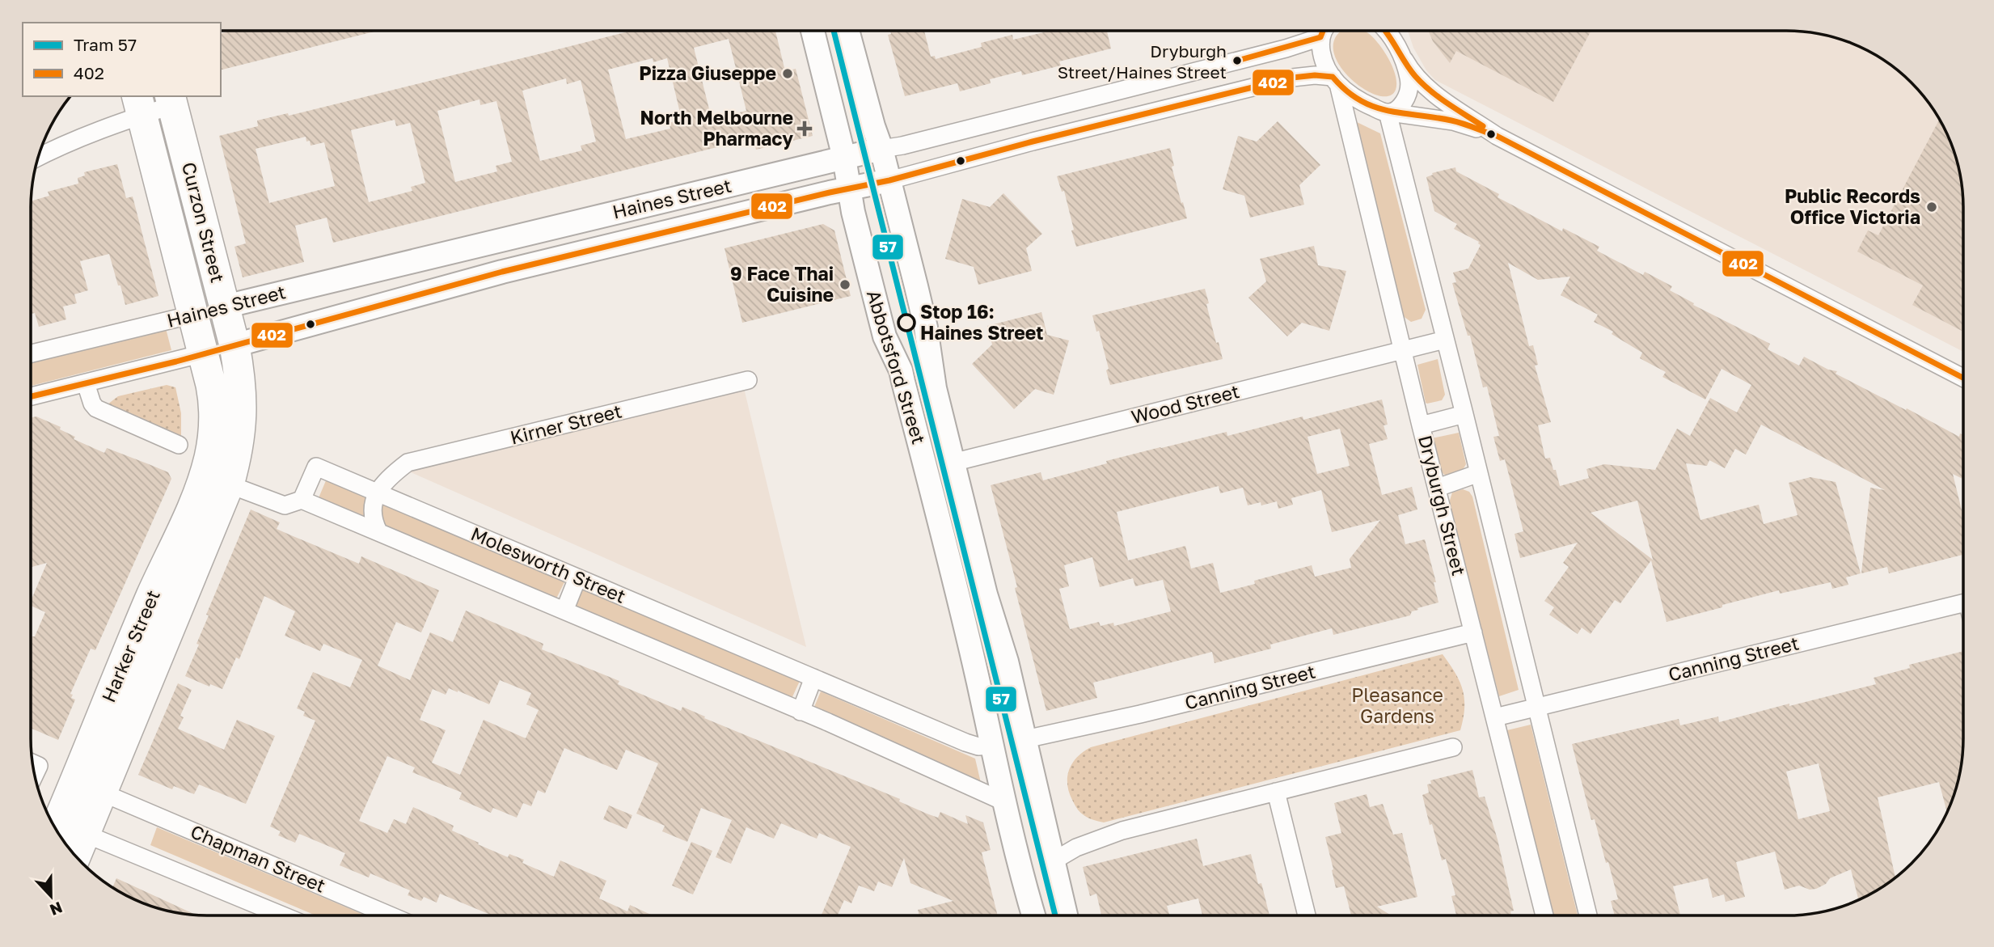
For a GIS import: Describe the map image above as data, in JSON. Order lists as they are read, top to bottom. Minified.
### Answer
{"streets":{"highway":["Haines Street","Curzon Street","Harker Street"],"street":["Abbotsford Street","Wood Street","Kirner Street","Dryburgh Street","Molesworth Street","Canning Street","Chapman Street"]},"crossings":[["Haines Street","Curzon Street"],["Haines Street","Abbotsford Street"],["Haines Street","Dryburgh Street"],["Curzon Street","Molesworth Street"],["Curzon Street","Harker Street"],["Abbotsford Street","Wood Street"],["Abbotsford Street","Molesworth Street"],["Abbotsford Street","Canning Street"],["Wood Street","Dryburgh Street"],["Kirner Street","Molesworth Street"],["Dryburgh Street","Canning Street"],["Molesworth Street","Harker Street"],["Harker Street","Chapman Street"]],"parks":["Pleasance Gardens"],"places":{"other":["Dryburgh Street/Haines Street","Pizza Giuseppe","Public Records Office Victoria","9 Face Thai Cuisine","Stop 16: Haines Street"],"health":["North Melbourne Pharmacy"]},"lines":["tram line 57","transit line 402"],"legend":["Tram 57","402"],"north":"bottom"}
